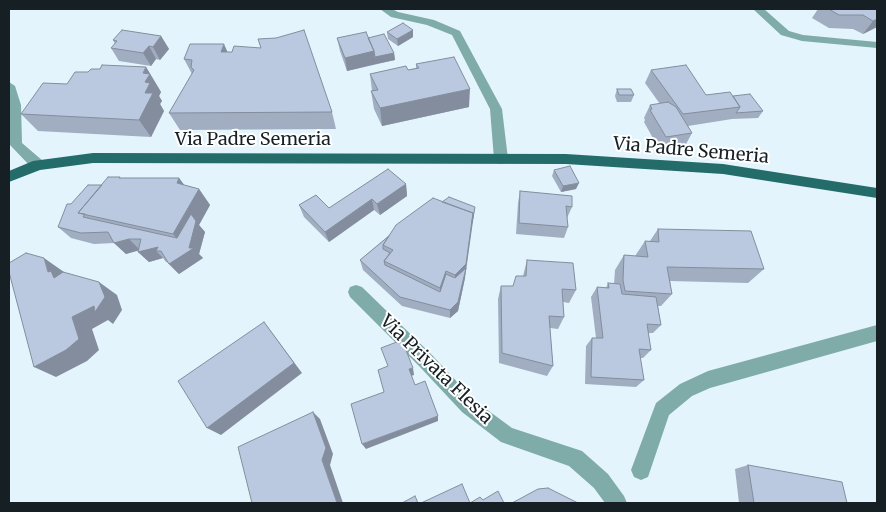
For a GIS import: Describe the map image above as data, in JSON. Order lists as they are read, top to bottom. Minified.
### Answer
{"streets":{"main road":["Via Padre Semeria"],"street":["Via Privata Flesia"]}}
